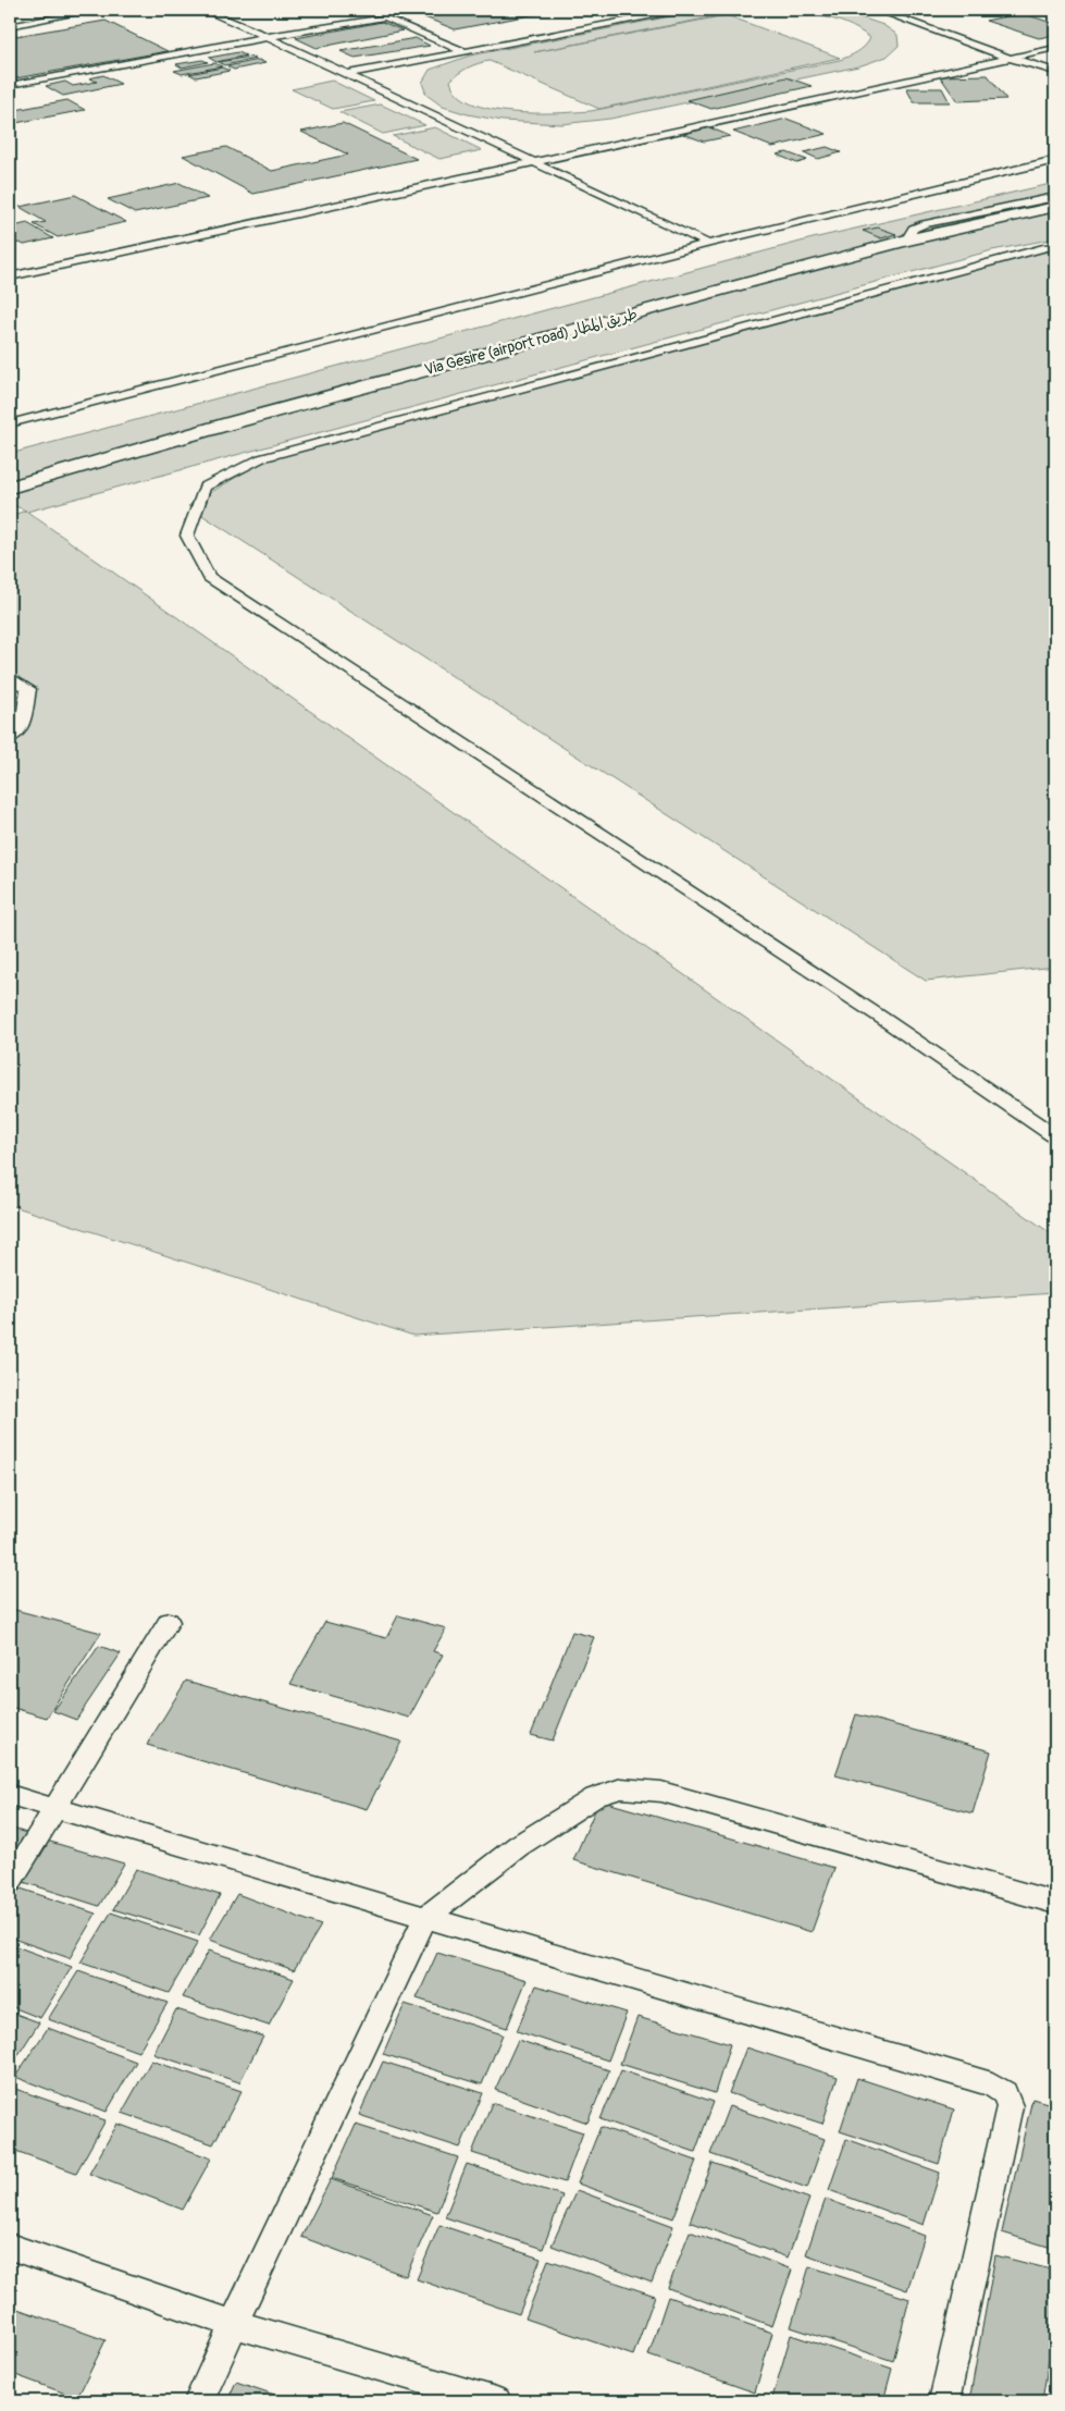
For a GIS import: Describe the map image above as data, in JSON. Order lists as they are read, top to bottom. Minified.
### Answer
{"streets":{"main road":["Via Gesire (airport road) طريق المطار"]}}
